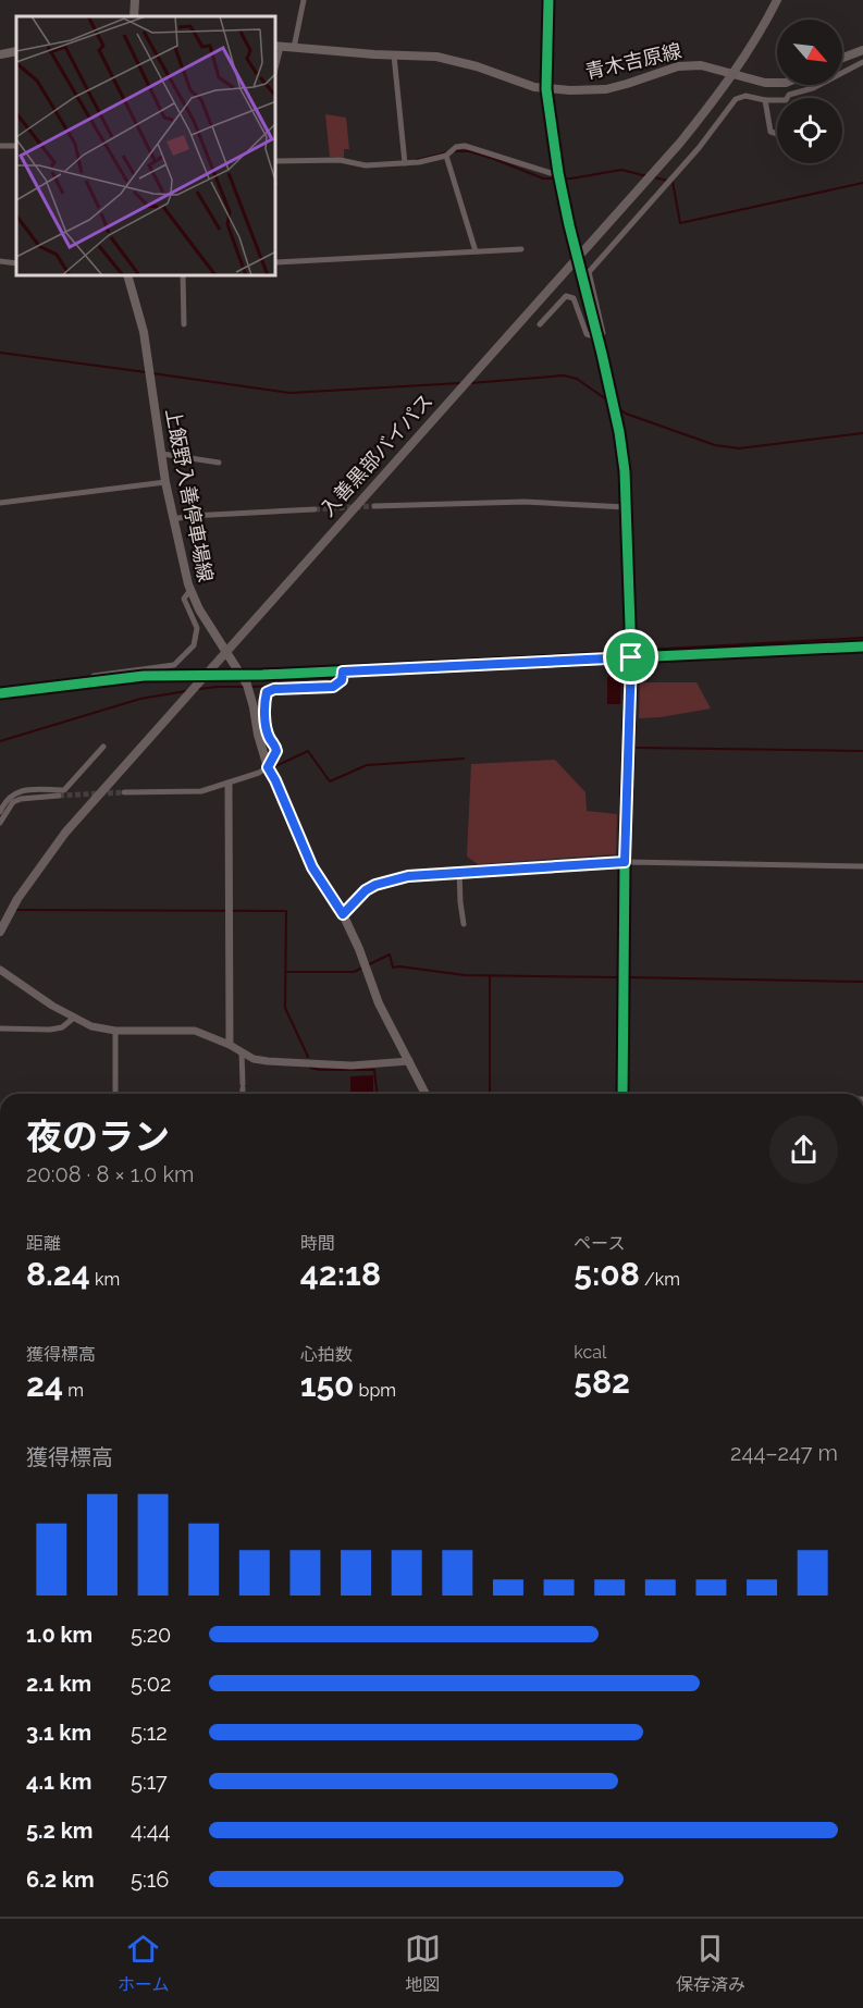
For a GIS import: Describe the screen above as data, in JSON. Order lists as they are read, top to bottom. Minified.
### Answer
{"streets":{"highway":["入善黒部バイパス"],"main road":["青木吉原線","上飯野入善停車場線"]},"crossings":[["青木吉原線","入善黒部バイパス"],["入善黒部バイパス","上飯野入善停車場線"]],"north":"bottom right","page":{"heading":["夜のラン","20:08 · 8 × 1.0 km"],"stats":[["距離","8.24 km"],["時間","42:18"],["ペース","5:08 /km"],["獲得標高","24 m"],["心拍数","150 bpm"],["kcal","582"]],"chart":["獲得標高","244–247 m"],"list":[{"name":"1.0 km","note":"5:20"},{"name":"2.1 km","note":"5:02"},{"name":"3.1 km","note":"5:12"},{"name":"4.1 km","note":"5:17"},{"name":"5.2 km","note":"4:44"},{"name":"6.2 km","note":"5:16"}],"tabs":["ホーム","地図","保存済み"]}}
